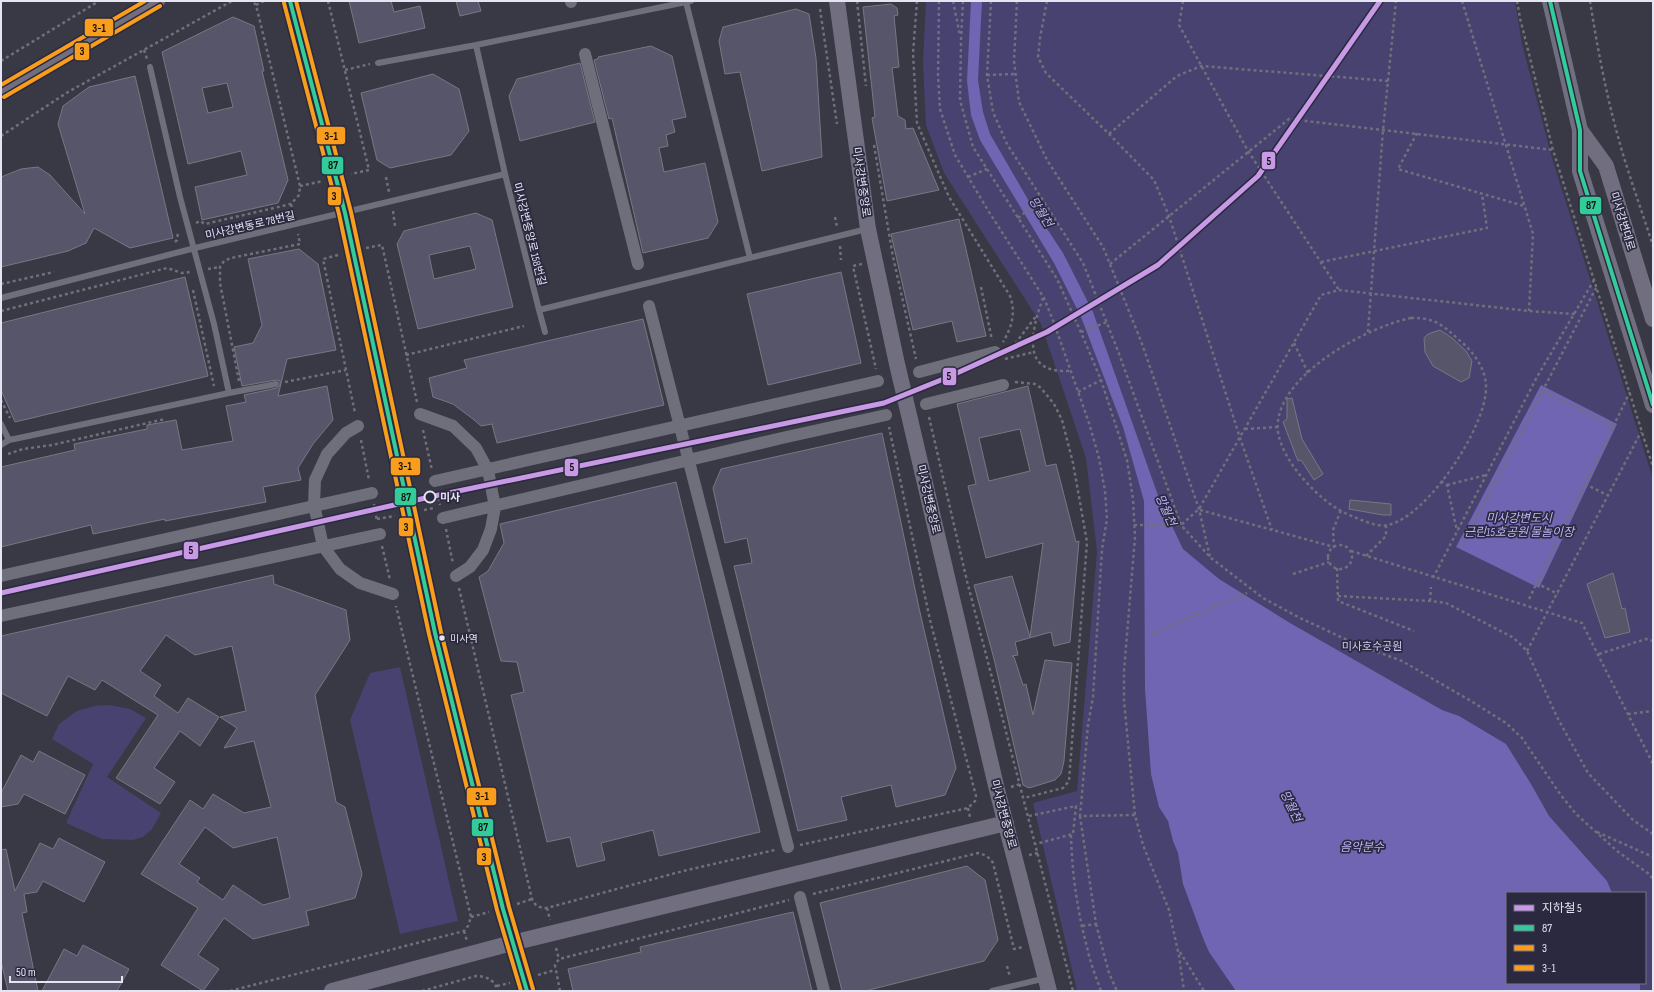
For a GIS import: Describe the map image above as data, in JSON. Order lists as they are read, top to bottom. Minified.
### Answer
{"streets":{"main road":["미사강변중앙로","미사강변대로"],"lane":["미사강변동로 78번길","미사강변중앙로 158번길"]},"crossings":[["미사강변동로 78번길","미사강변중앙로 158번길"]],"water":["망월천","미사강변도시 근린15호공원 물놀이장","음악분수"],"parks":["미사호수공원"],"places":["미사","미사역"],"lines":["metro line 5","transit line 87","transit line 3-1","transit line 3"],"legend":["지하철 5","87","3","3-1"],"scale_bar":"50 m"}
